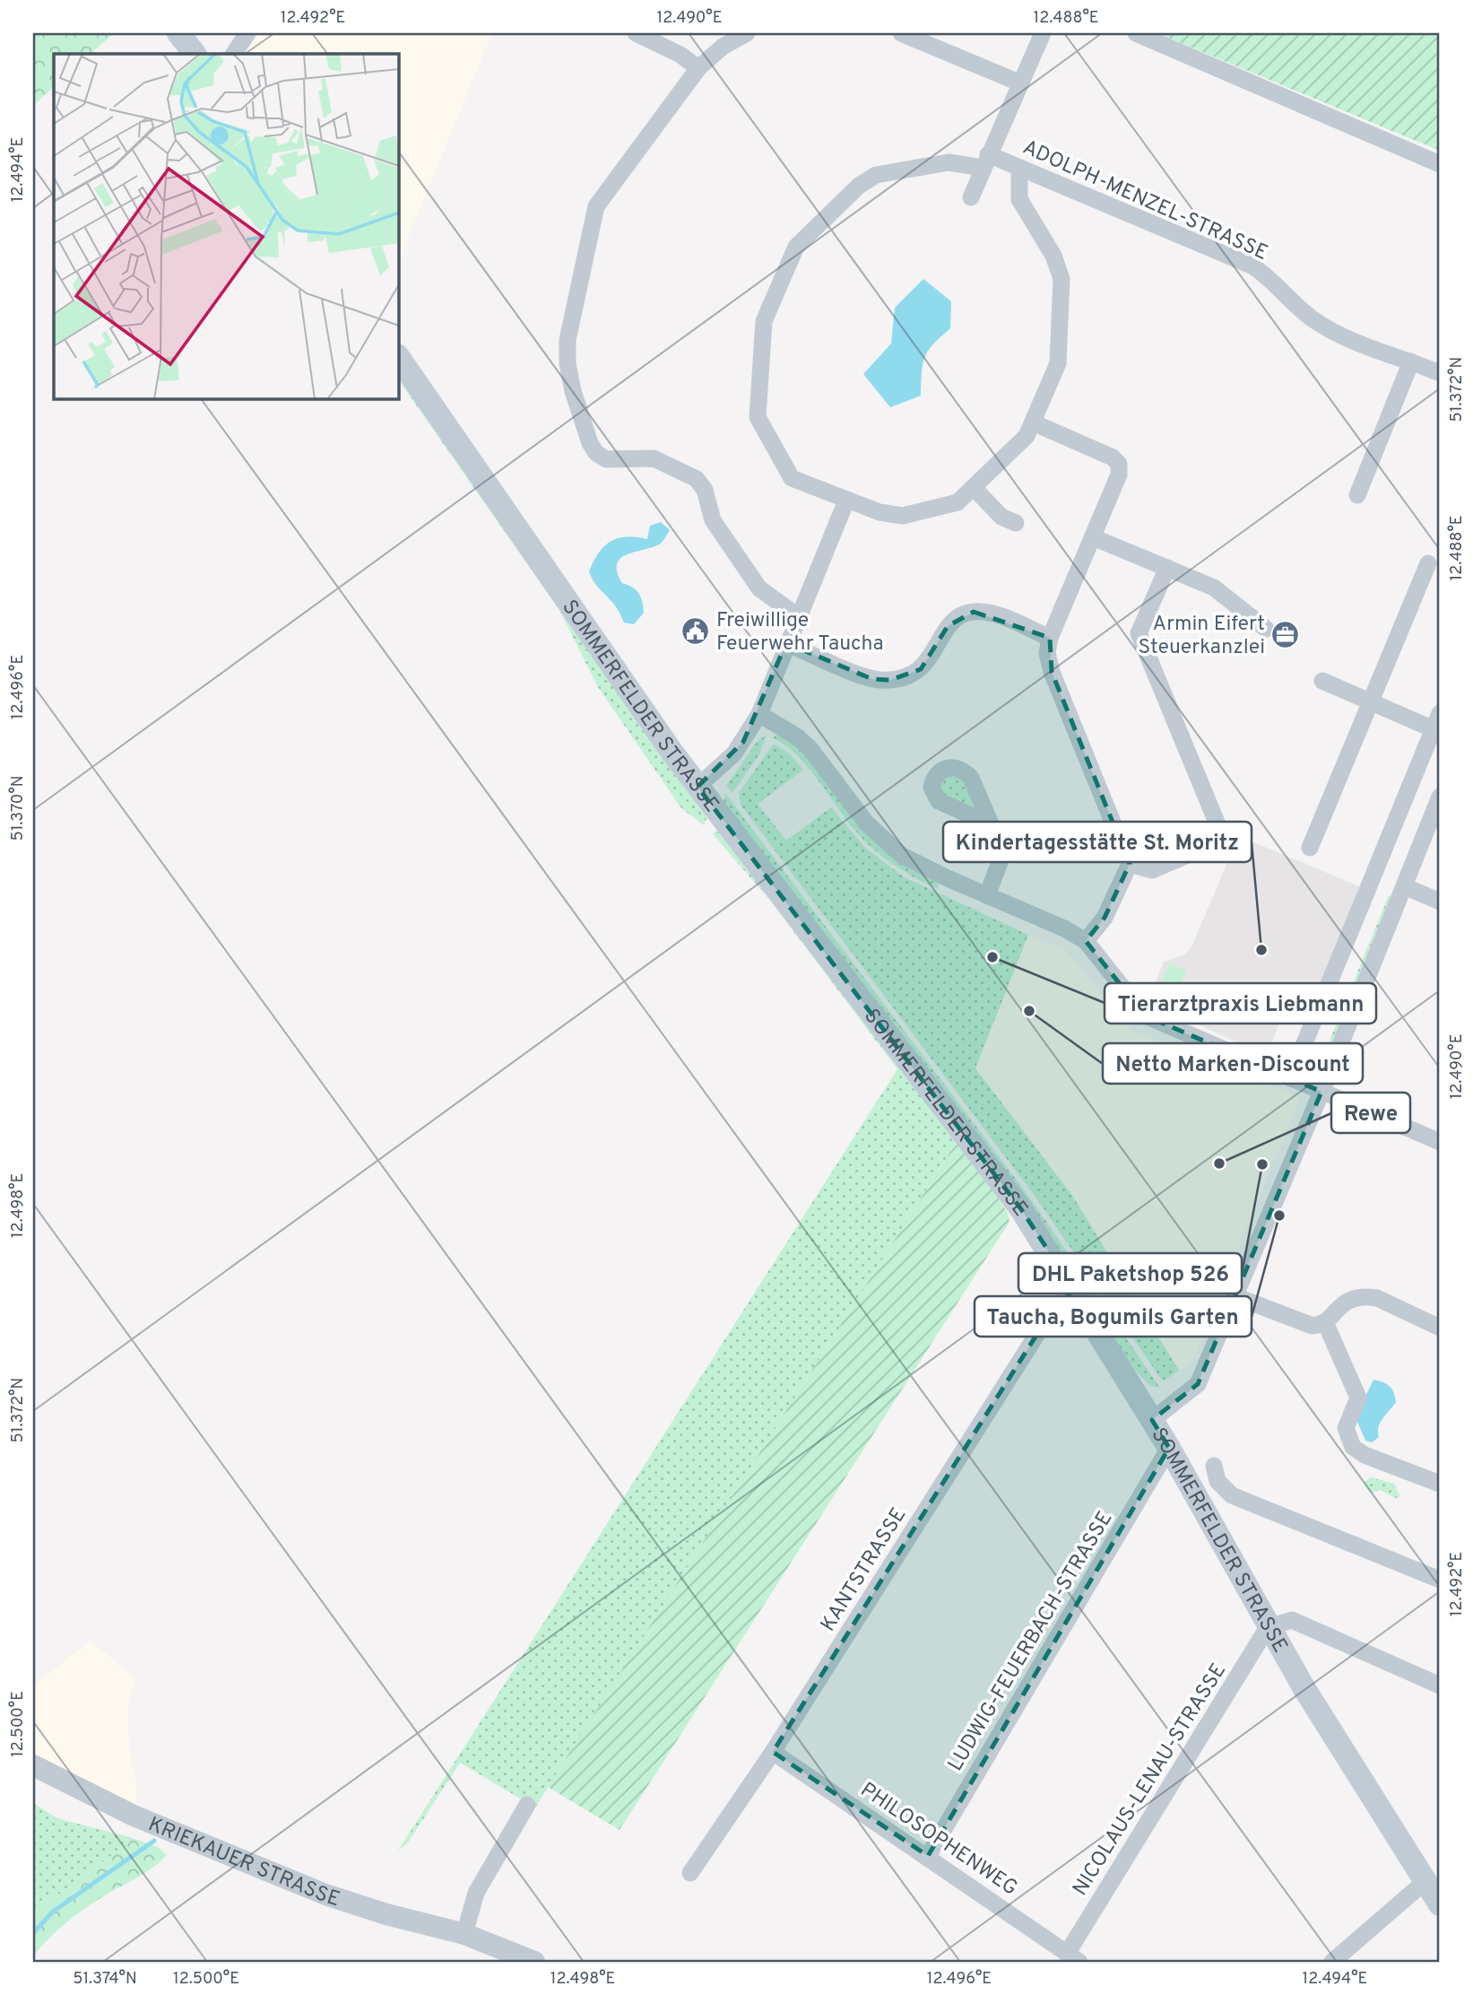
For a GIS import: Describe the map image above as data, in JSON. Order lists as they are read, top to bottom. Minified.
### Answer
{"streets":{"main road":["SOMMERFELDER STRASSE"],"street":["ADOLPH-MENZEL-STRASSE","KANTSTRASSE","LUDWIG-FEUERBACH-STRASSE","NICOLAUS-LENAU-STRASSE","PHILOSOPHENWEG","KRIEKAUER STRASSE"]},"crossings":[["SOMMERFELDER STRASSE","KANTSTRASSE"],["SOMMERFELDER STRASSE","LUDWIG-FEUERBACH-STRASSE"],["SOMMERFELDER STRASSE","NICOLAUS-LENAU-STRASSE"],["KANTSTRASSE","PHILOSOPHENWEG"],["LUDWIG-FEUERBACH-STRASSE","PHILOSOPHENWEG"],["NICOLAUS-LENAU-STRASSE","PHILOSOPHENWEG"]],"places":{"public building":["Freiwillige Feuerwehr Taucha"],"office":["Armin Eifert Steuerkanzlei"],"other":["Kindertagesstätte St. Moritz","Tierarztpraxis Liebmann","Netto Marken-Discount","Rewe","DHL Paketshop 526","Taucha, Bogumils Garten"]},"coordinates":["12.492°E","12.490°E","12.488°E","12.494°E","51.372°N","12.496°E","51.370°N","12.498°E","12.500°E","51.374°N"]}
